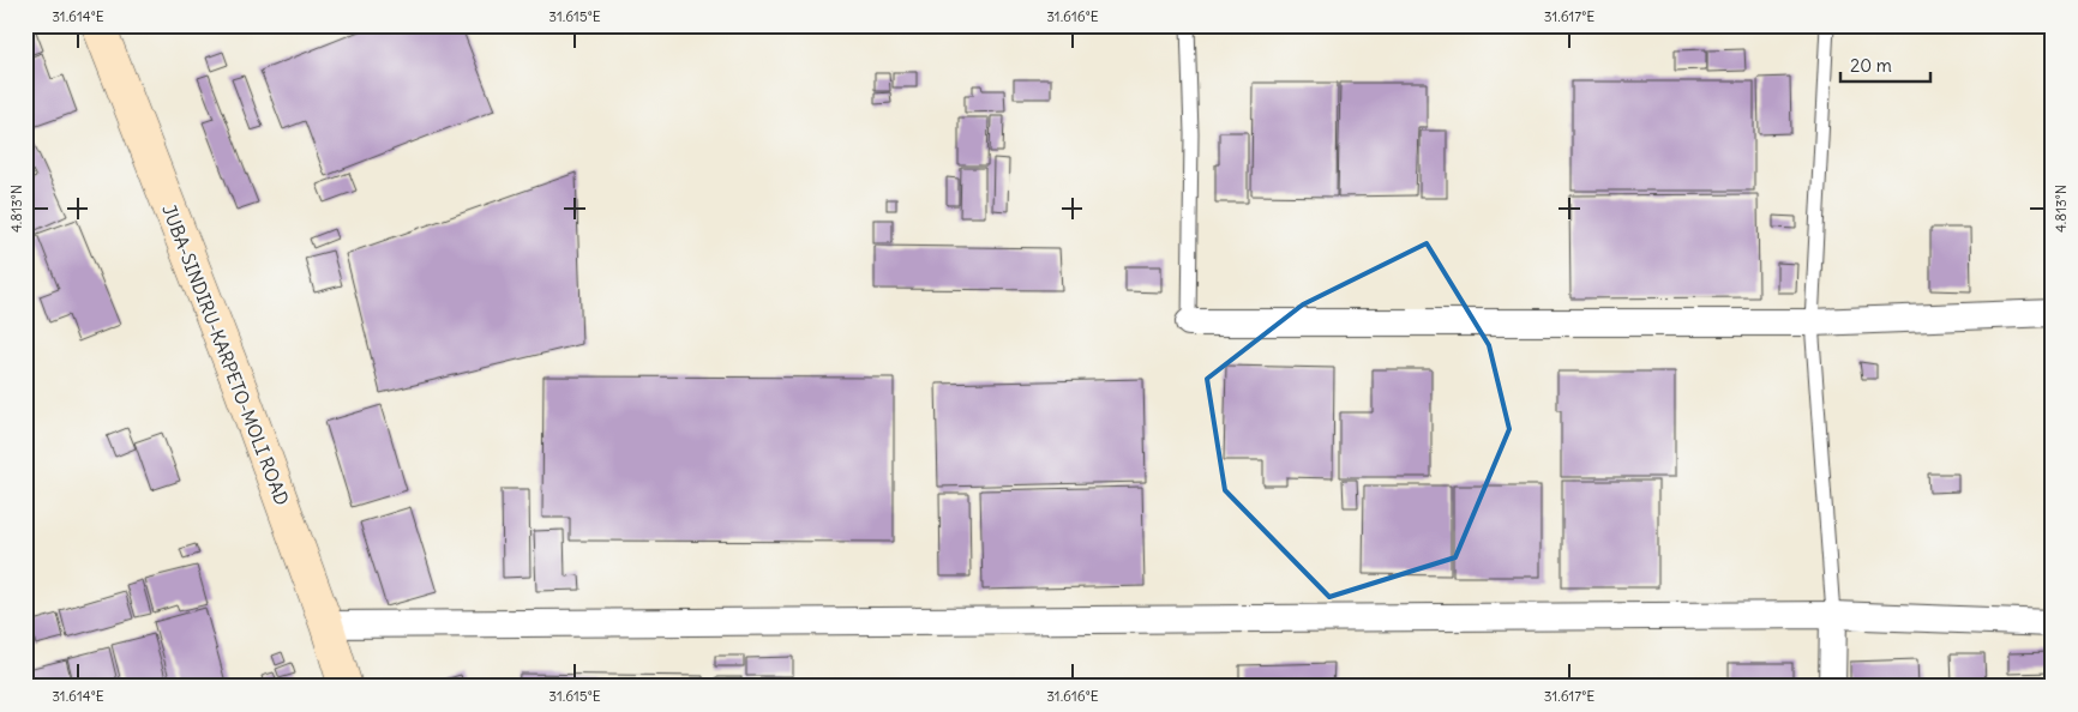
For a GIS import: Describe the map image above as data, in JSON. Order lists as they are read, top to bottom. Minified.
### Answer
{"streets":{"main road":["JUBA-SINDIRU-KARPETO-MOLI ROAD"]},"scale_bar":"20 m","coordinates":["31.614°E","31.615°E","31.616°E","31.617°E","4.813°N"]}
